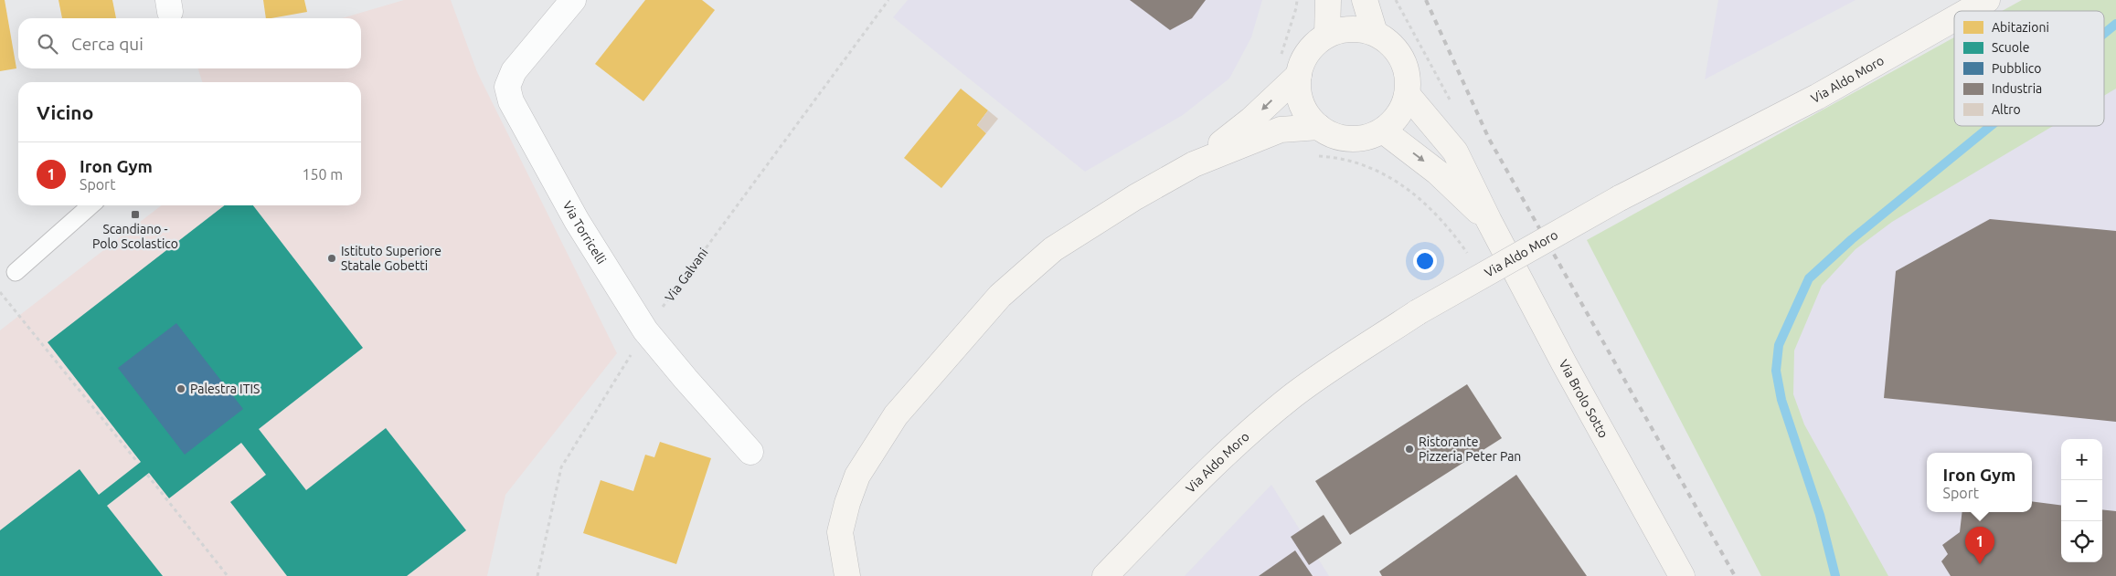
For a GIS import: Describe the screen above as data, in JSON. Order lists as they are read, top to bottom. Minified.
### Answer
{"streets":{"main road":["Via Aldo Moro","Via Brolo Sotto"],"street":["Via Torricelli"],"path":["Via Galvani"]},"crossings":[["Via Torricelli","Via Galvani"]],"places":{"transit":["Scandiano - Polo Scolastico"],"other":["Istituto Superiore Statale Gobetti","Palestra ITIS","Ristorante Pizzeria Peter Pan"]},"legend":["Abitazioni","Scuole","Pubblico","Industria","Altro"],"page":{"search":"Cerca qui","heading":"Vicino","list":[{"mark":"1","name":"Iron Gym","note":"Sport","value":"150 m"}],"map_buttons":["+","−"],"popup":["Iron Gym","Sport"],"pins":"1"}}
